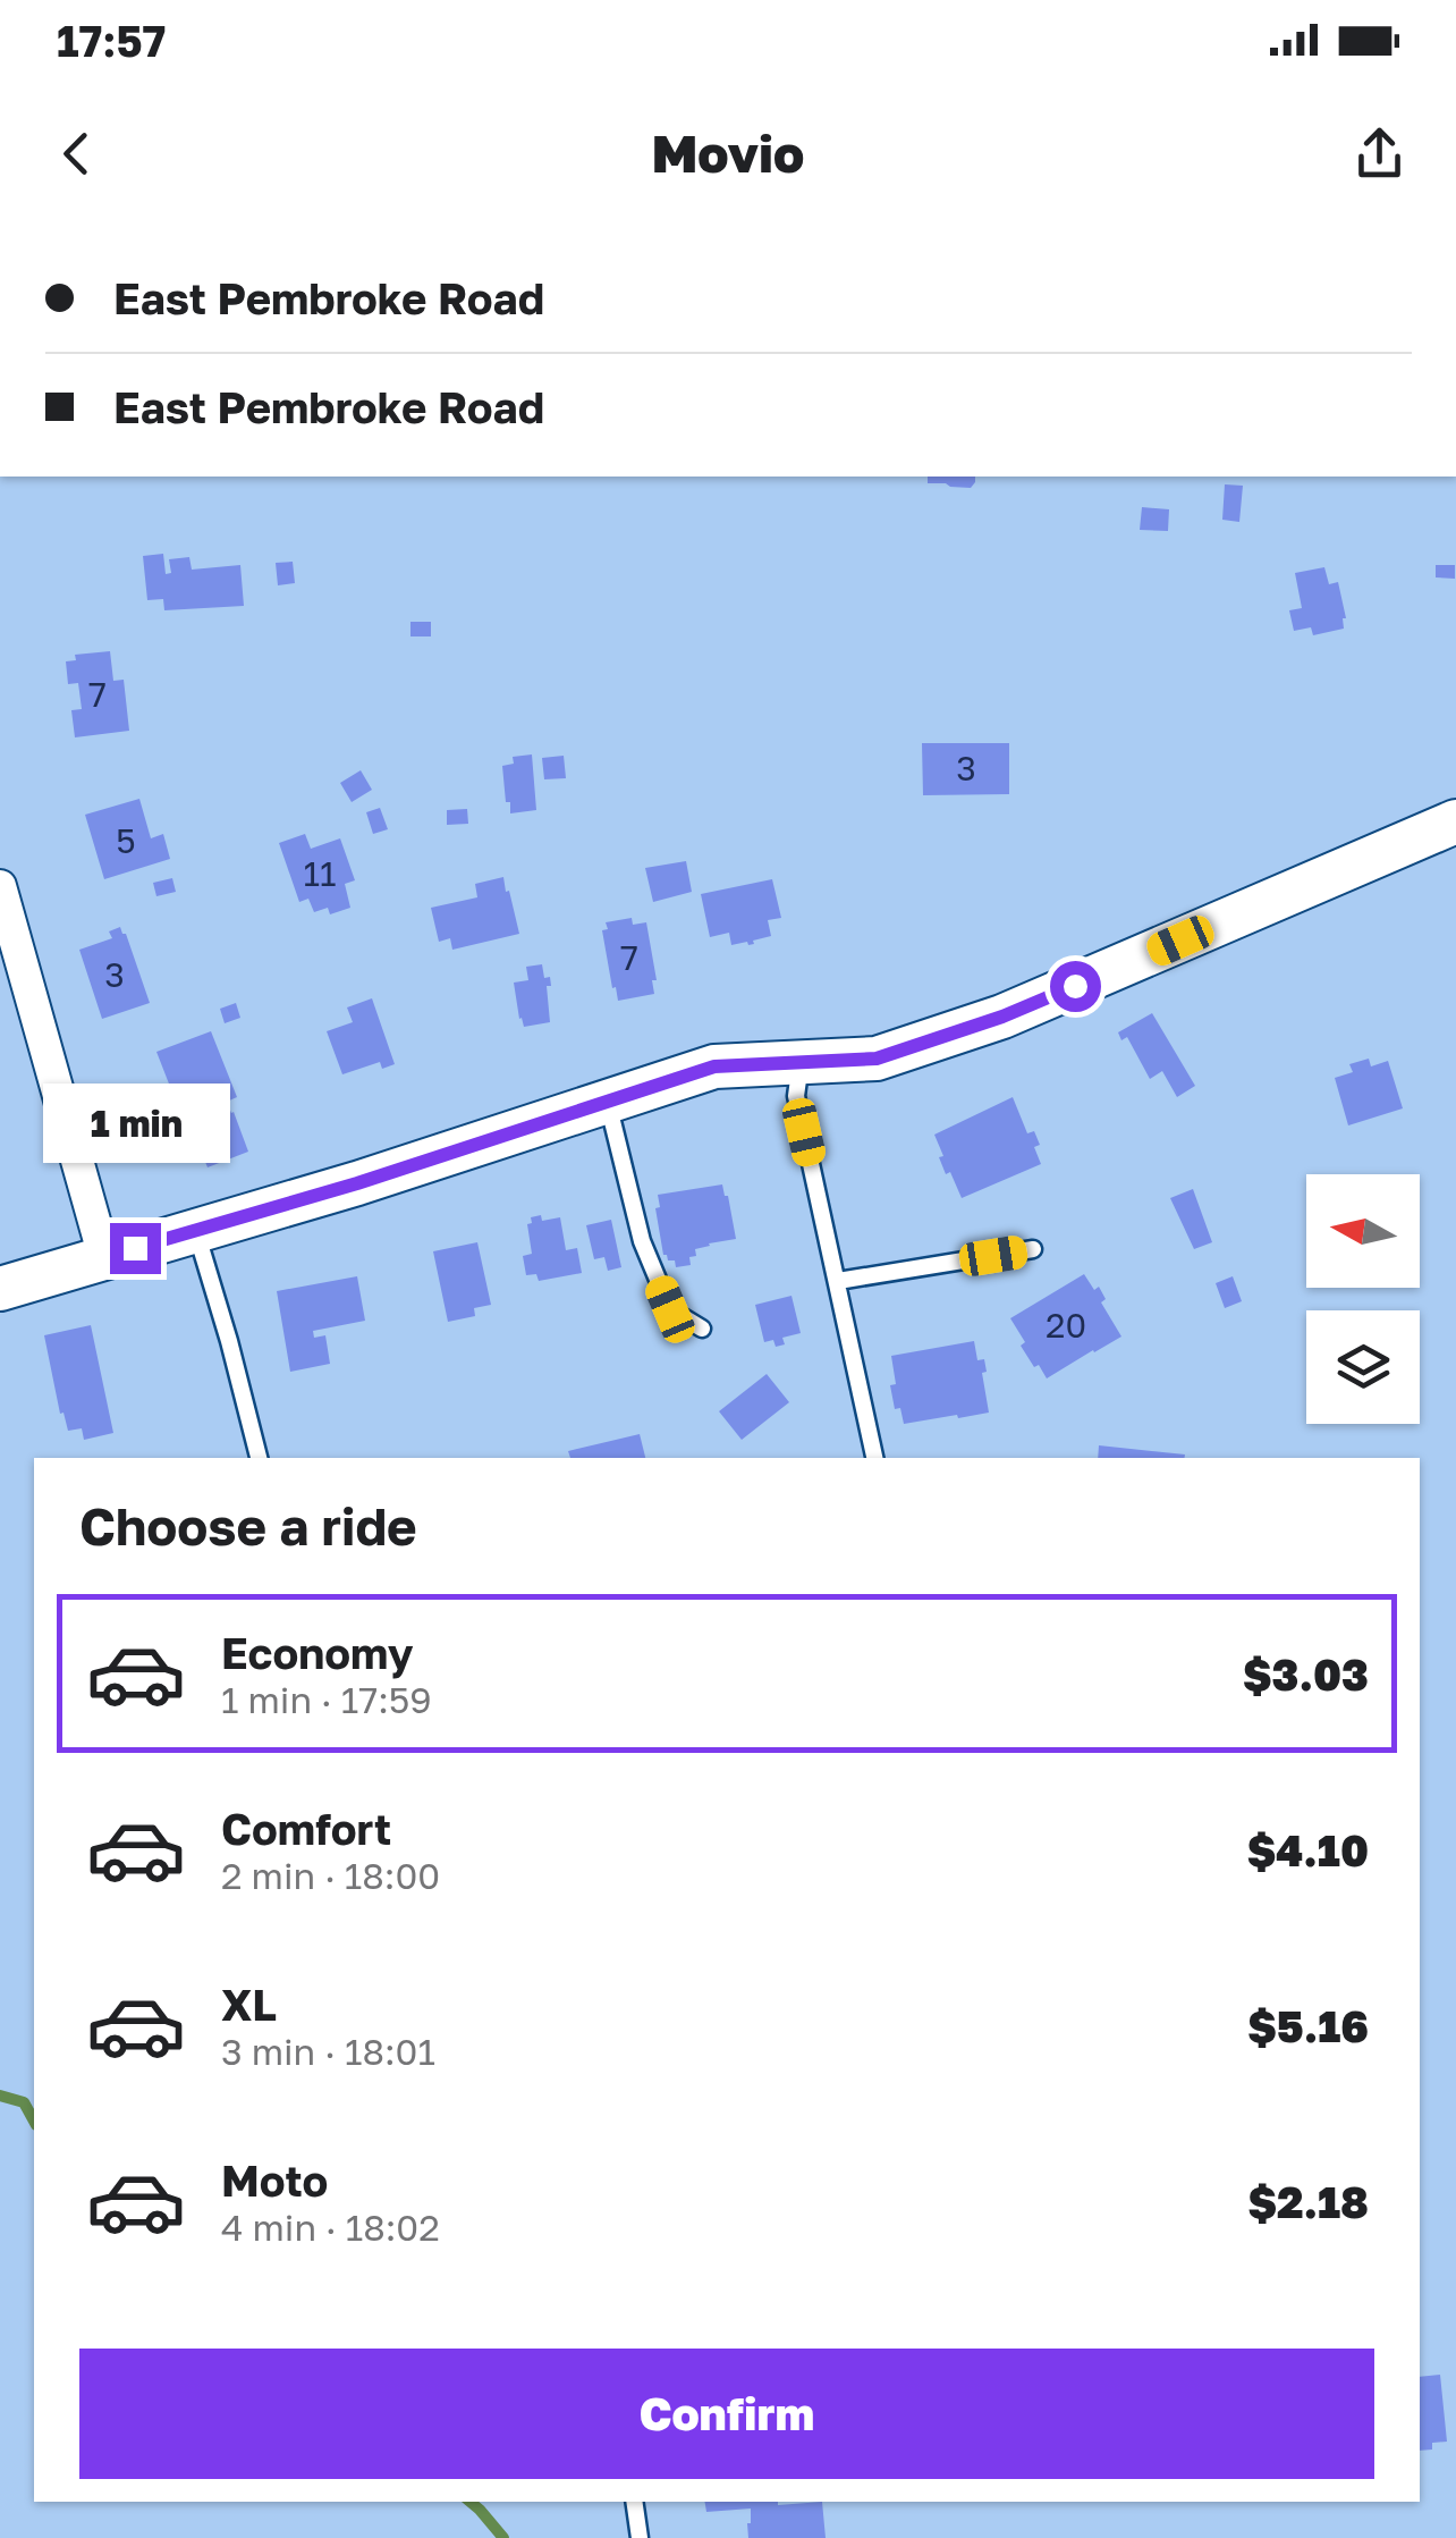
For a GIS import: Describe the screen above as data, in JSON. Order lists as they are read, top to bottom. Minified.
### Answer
{"house_numbers":["7","3","5","11","7","3","20"],"north":"left","page":{"status":"17:57","header":"Movio","banner":["East Pembroke Road","East Pembroke Road"],"bubble":"1 min","heading":"Choose a ride","list":[{"name":"Economy","note":"1 min · 17:59","value":"$3.03"},{"name":"Comfort","note":"2 min · 18:00","value":"$4.10"},{"name":"XL","note":"3 min · 18:01","value":"$5.16"},{"name":"Moto","note":"4 min · 18:02","value":"$2.18"}],"buttons":"Confirm"}}
